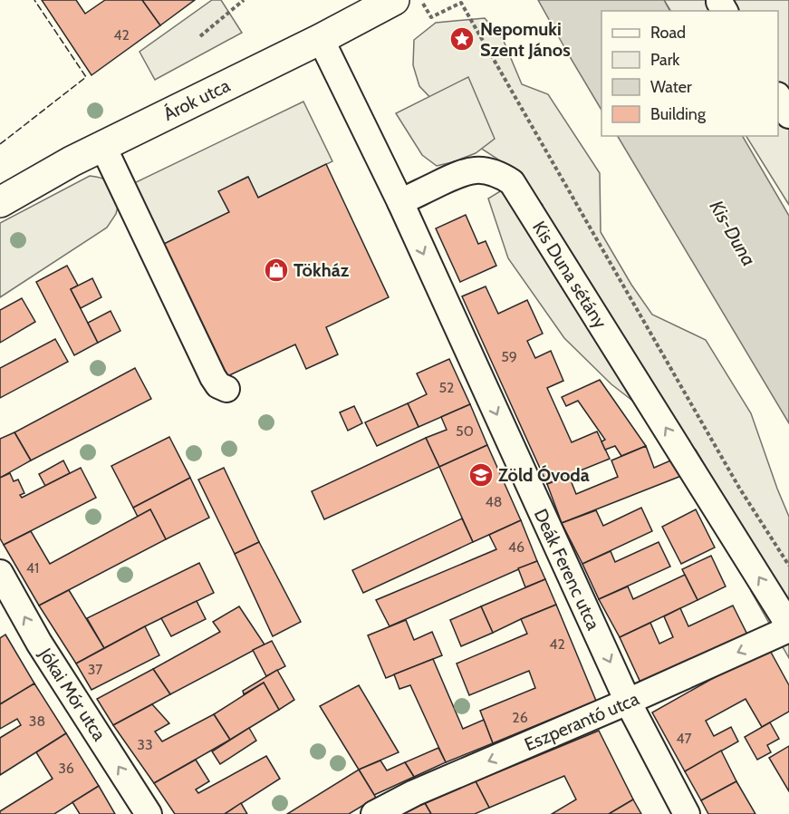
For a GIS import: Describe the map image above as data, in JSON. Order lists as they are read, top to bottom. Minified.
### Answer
{"streets":{"main road":["Árok utca"],"street":["Kis Duna sétány","Deák Ferenc utca","Jókai Mór utca","Eszperantó utca"]},"crossings":[["Kis Duna sétány","Deák Ferenc utca"],["Deák Ferenc utca","Eszperantó utca"]],"one_way":["Kis Duna sétány","Deák Ferenc utca","Jókai Mór utca","Eszperantó utca"],"water":["Kis-Duna"],"places":{"place":["Nepomuki Szent János"],"shop":["Tökház"],"school or university":["Zöld Óvoda"]},"house_numbers":["42","59","52","50","48","46","41","42","37","26","38","47","33","36"],"legend":["Road","Park","Water","Building"]}
